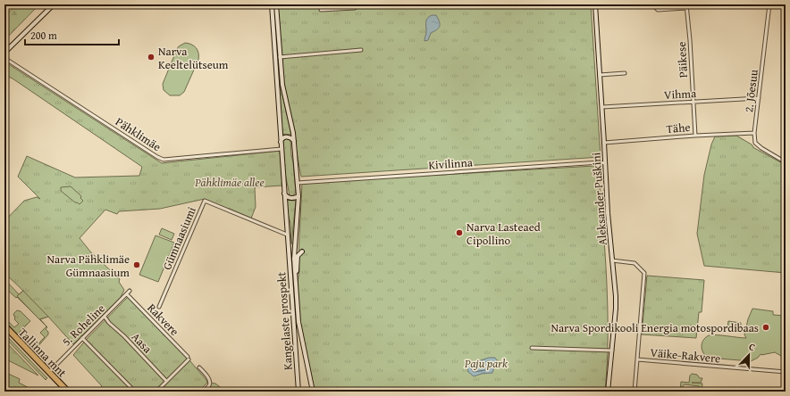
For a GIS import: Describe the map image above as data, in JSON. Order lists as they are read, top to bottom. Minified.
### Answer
{"streets":{"highway":["Tallinna mnt"],"main road":["Aleksander Puškini","Kangelaste prospekt"],"street":["Päikese","2. Jõesuu","Vihma","Tähe","Pähklimäe","Kivilinna","Gümnaasiumi","Rakvere","5. Roheline","Aasa","Väike-Rakvere"]},"crossings":[["Päikese","Vihma"],["Päikese","Tähe"],["2. Jõesuu","Vihma"],["2. Jõesuu","Tähe"],["Vihma","Aleksander Puškini"],["Tähe","Aleksander Puškini"],["Pähklimäe","Kangelaste prospekt"],["Kivilinna","Aleksander Puškini"],["Kivilinna","Kangelaste prospekt"],["Gümnaasiumi","Kangelaste prospekt"],["Rakvere","5. Roheline"],["Rakvere","Aasa"],["5. Roheline","Aasa"],["5. Roheline","Tallinna mnt"]],"parks":["Pähklimäe allee","Paju park"],"places":["Narva Keeltelütseum","Narva Lasteaed Cipollino","Narva Pähklimäe Gümnaasium","Narva Spordikooli Energia motospordibaas"],"scale_bar":"200 m","north":"top"}
